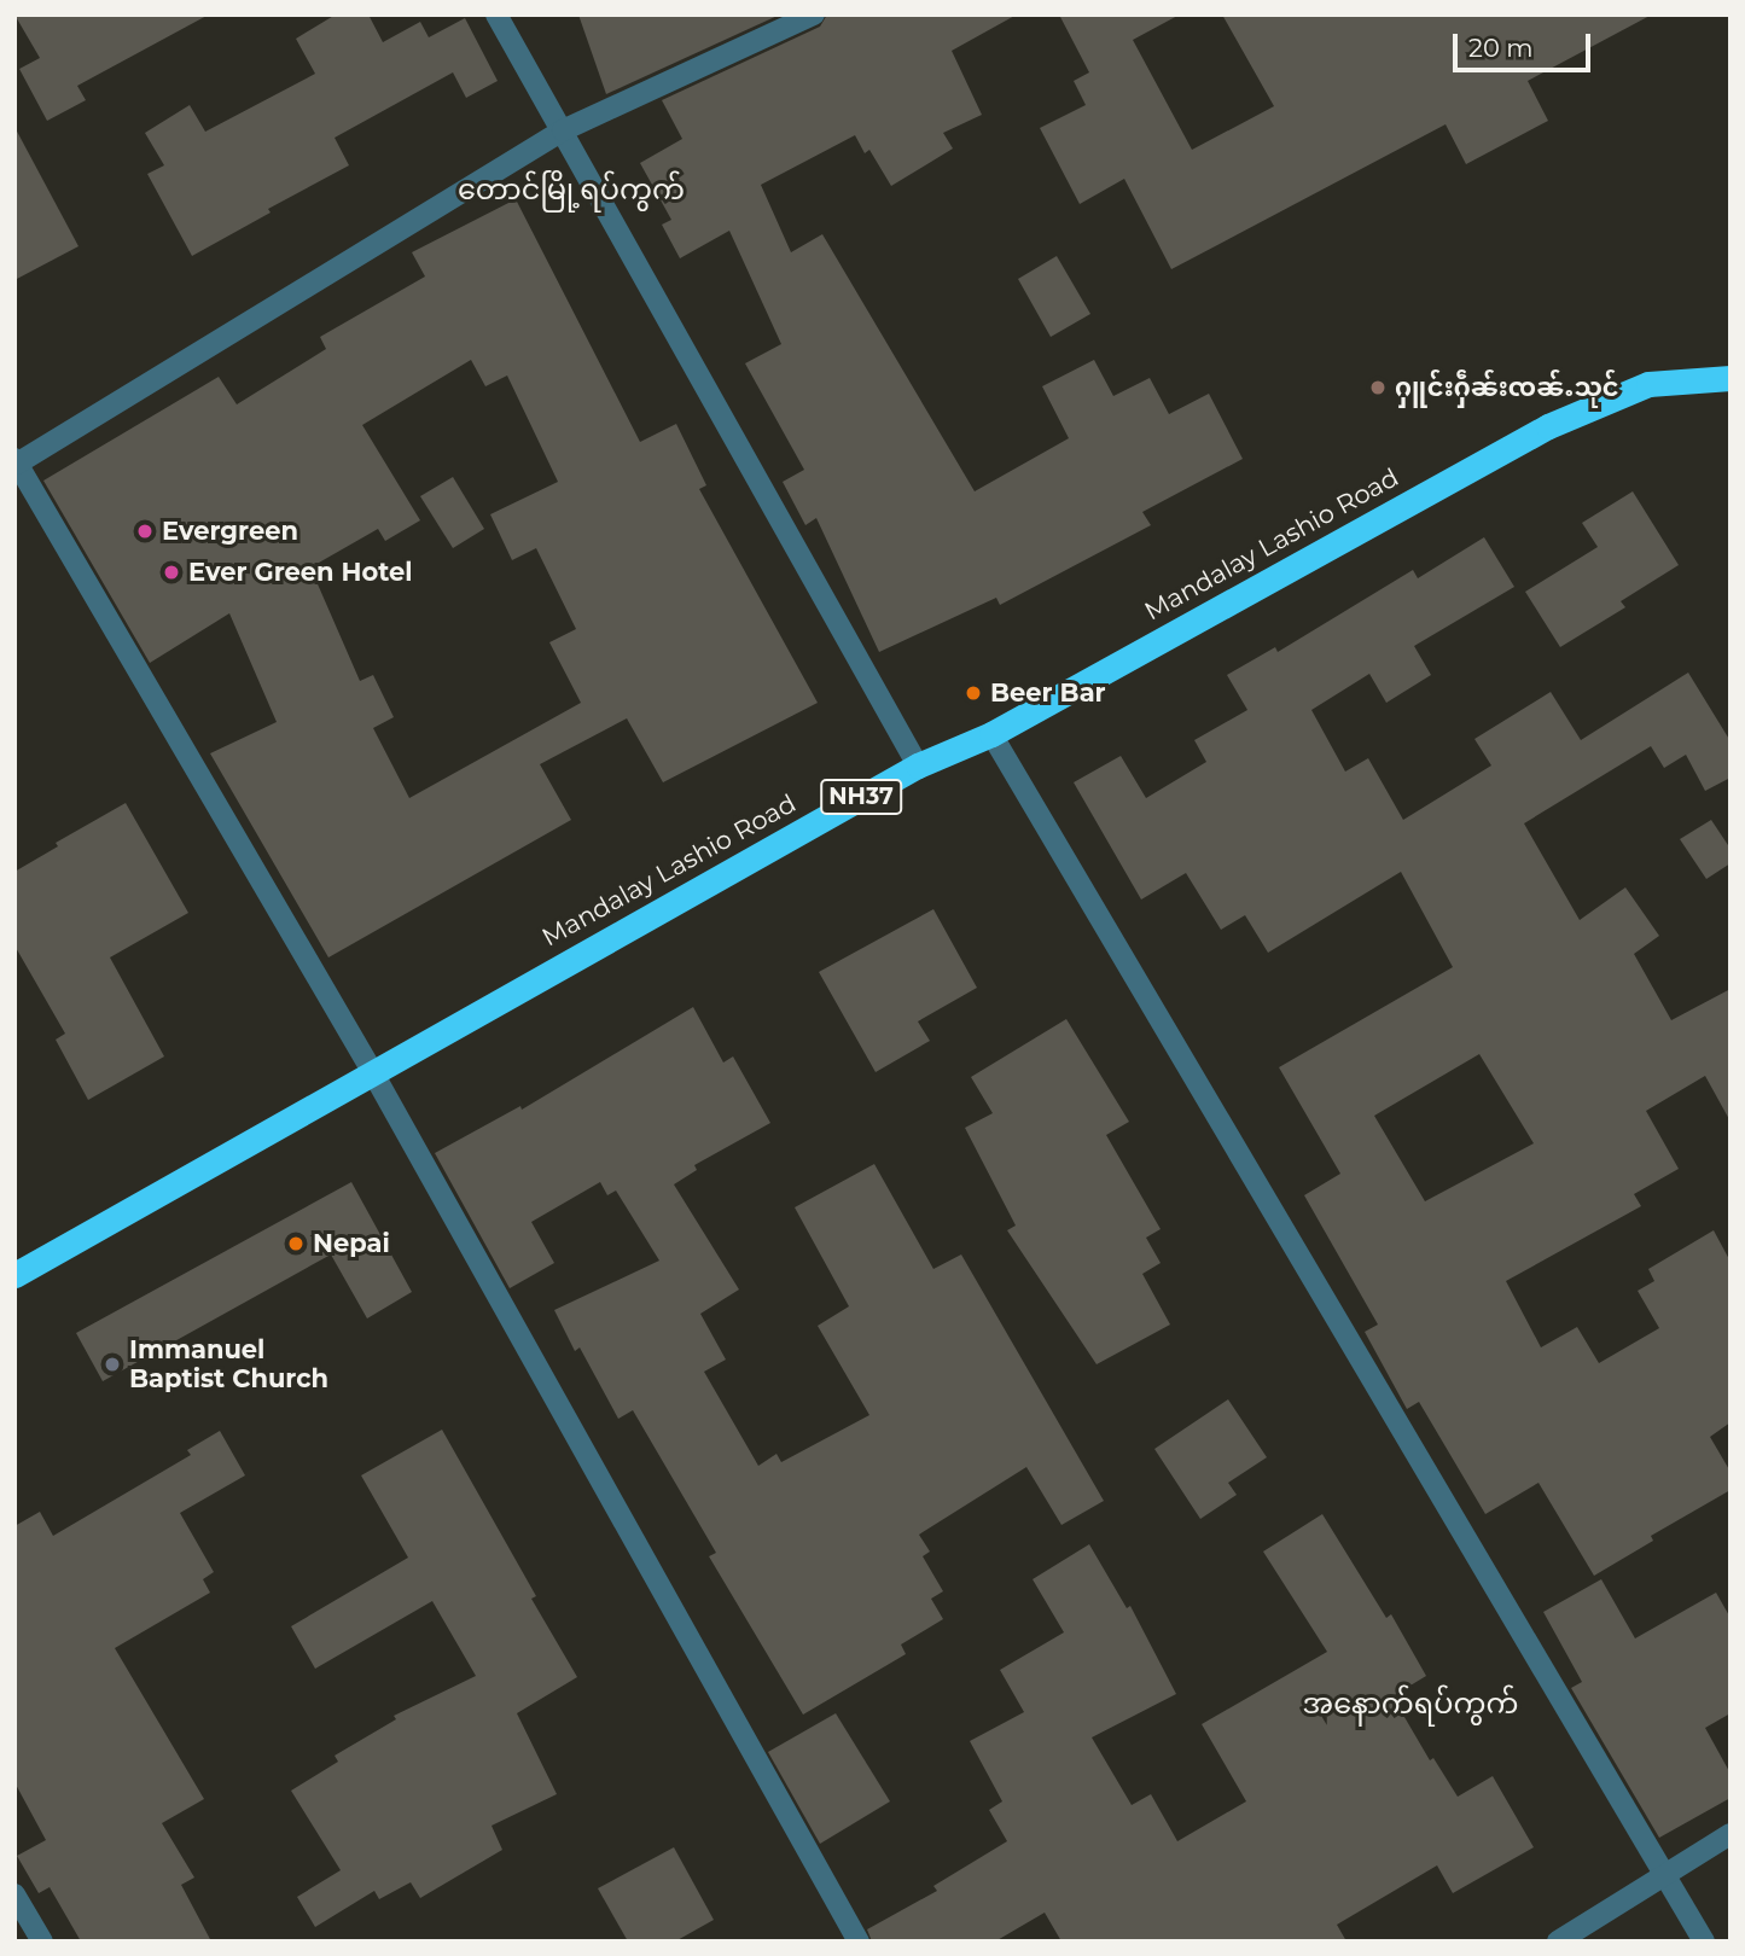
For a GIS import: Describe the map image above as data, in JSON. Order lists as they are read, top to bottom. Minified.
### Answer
{"streets":{"highway":["Mandalay Lashio Road","NH37"]},"districts":["တောင်မြို့ရပ်ကွက်","အနောက်ရပ်ကွက်"],"places":["ႁူင်းႁဵၼ်းၸၼ်ႉသုင်","Evergreen","Ever Green Hotel","Beer Bar","Nepai","Immanuel Baptist Church"],"scale_bar":"20 m"}
